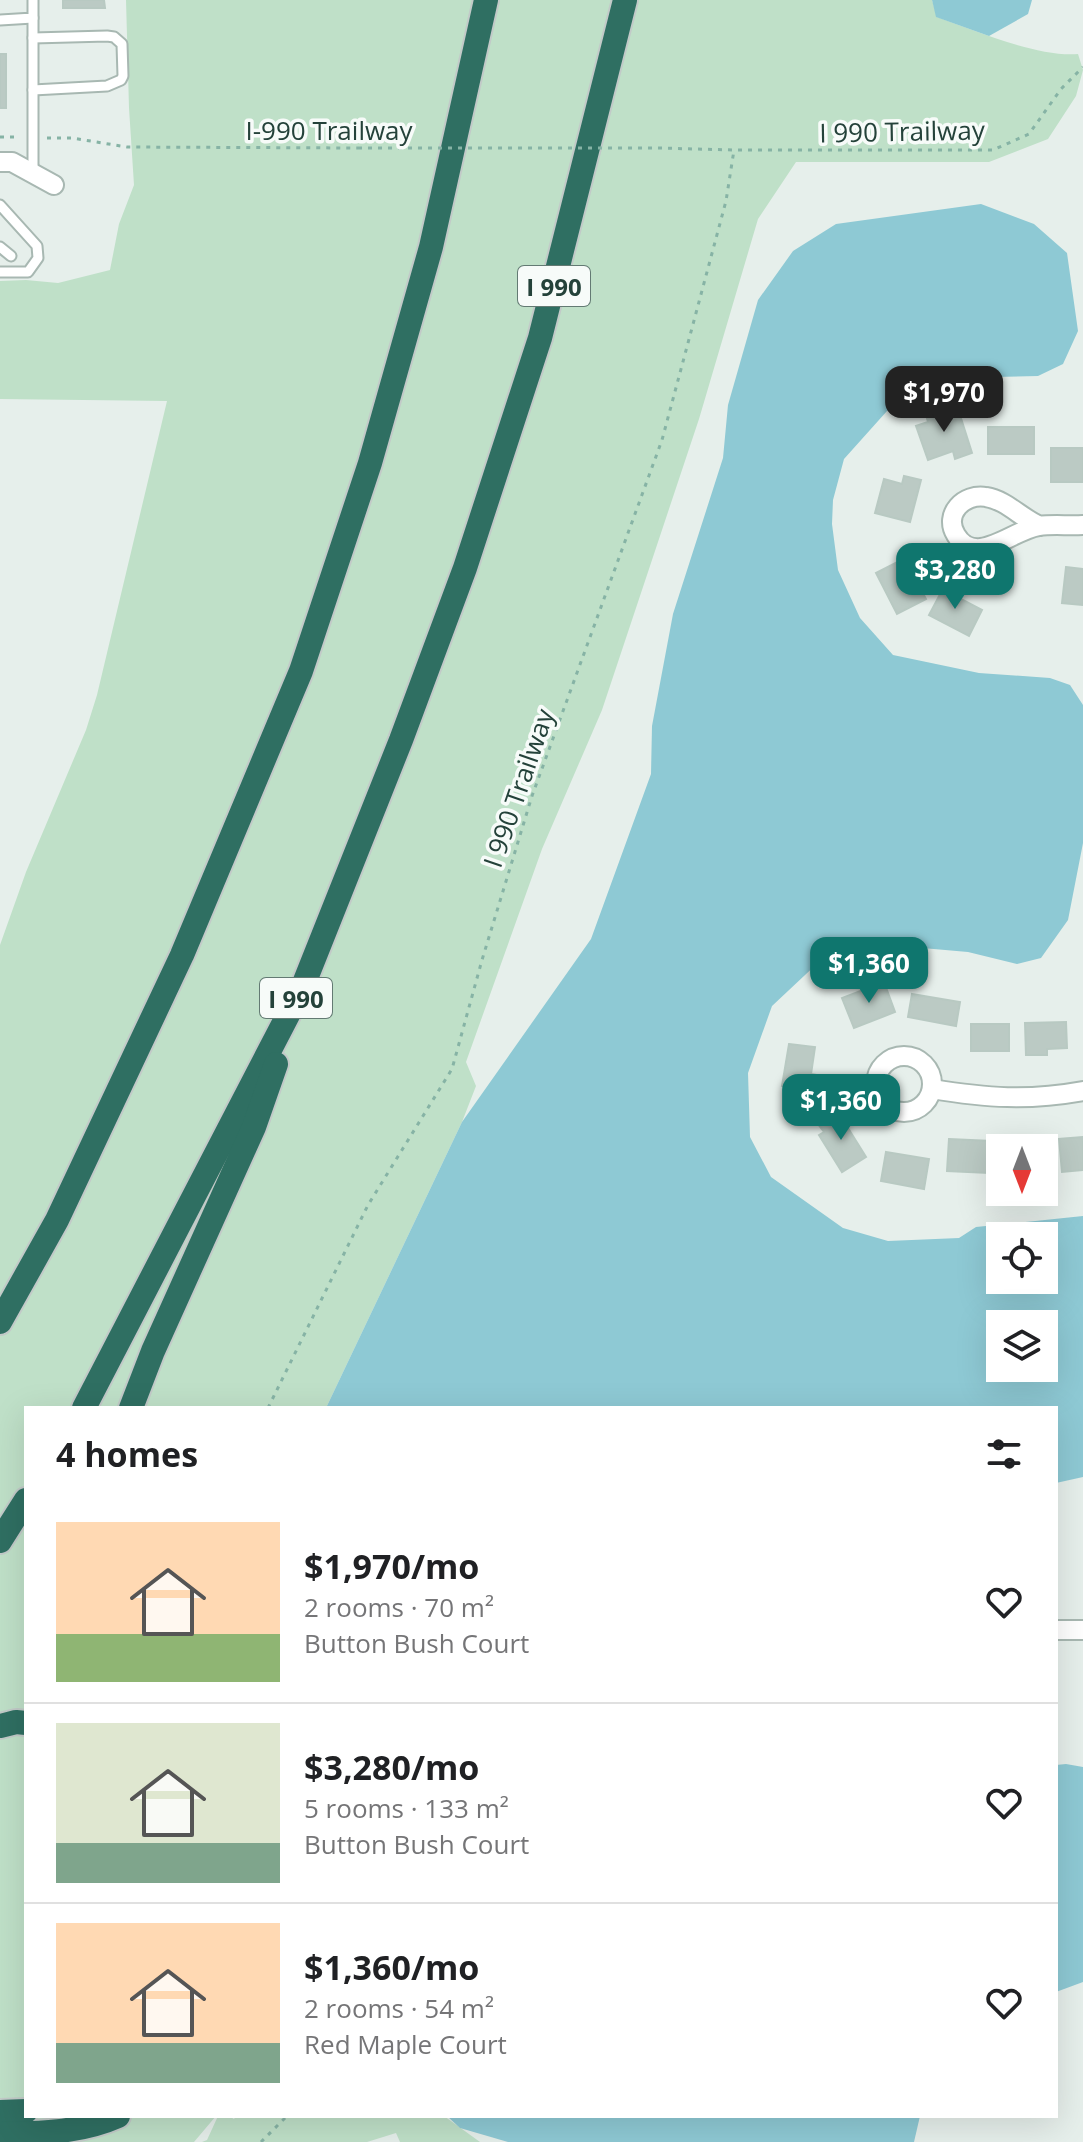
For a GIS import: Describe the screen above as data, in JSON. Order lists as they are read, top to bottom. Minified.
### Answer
{"streets":{"highway":["I 990"],"path":["I-990 Trailway","I 990 Trailway"]},"crossings":[["I-990 Trailway","I 990 Trailway"]],"north":"bottom","page":{"price":["$1,970","$3,280","$1,360","$1,360"],"heading":"4 homes","list":[{"name":"$1,970/mo","note":"2 rooms · 70 m² · Button Bush Court"},{"name":"$3,280/mo","note":"5 rooms · 133 m² · Button Bush Court"},{"name":"$1,360/mo","note":"2 rooms · 54 m² · Red Maple Court"}]}}
